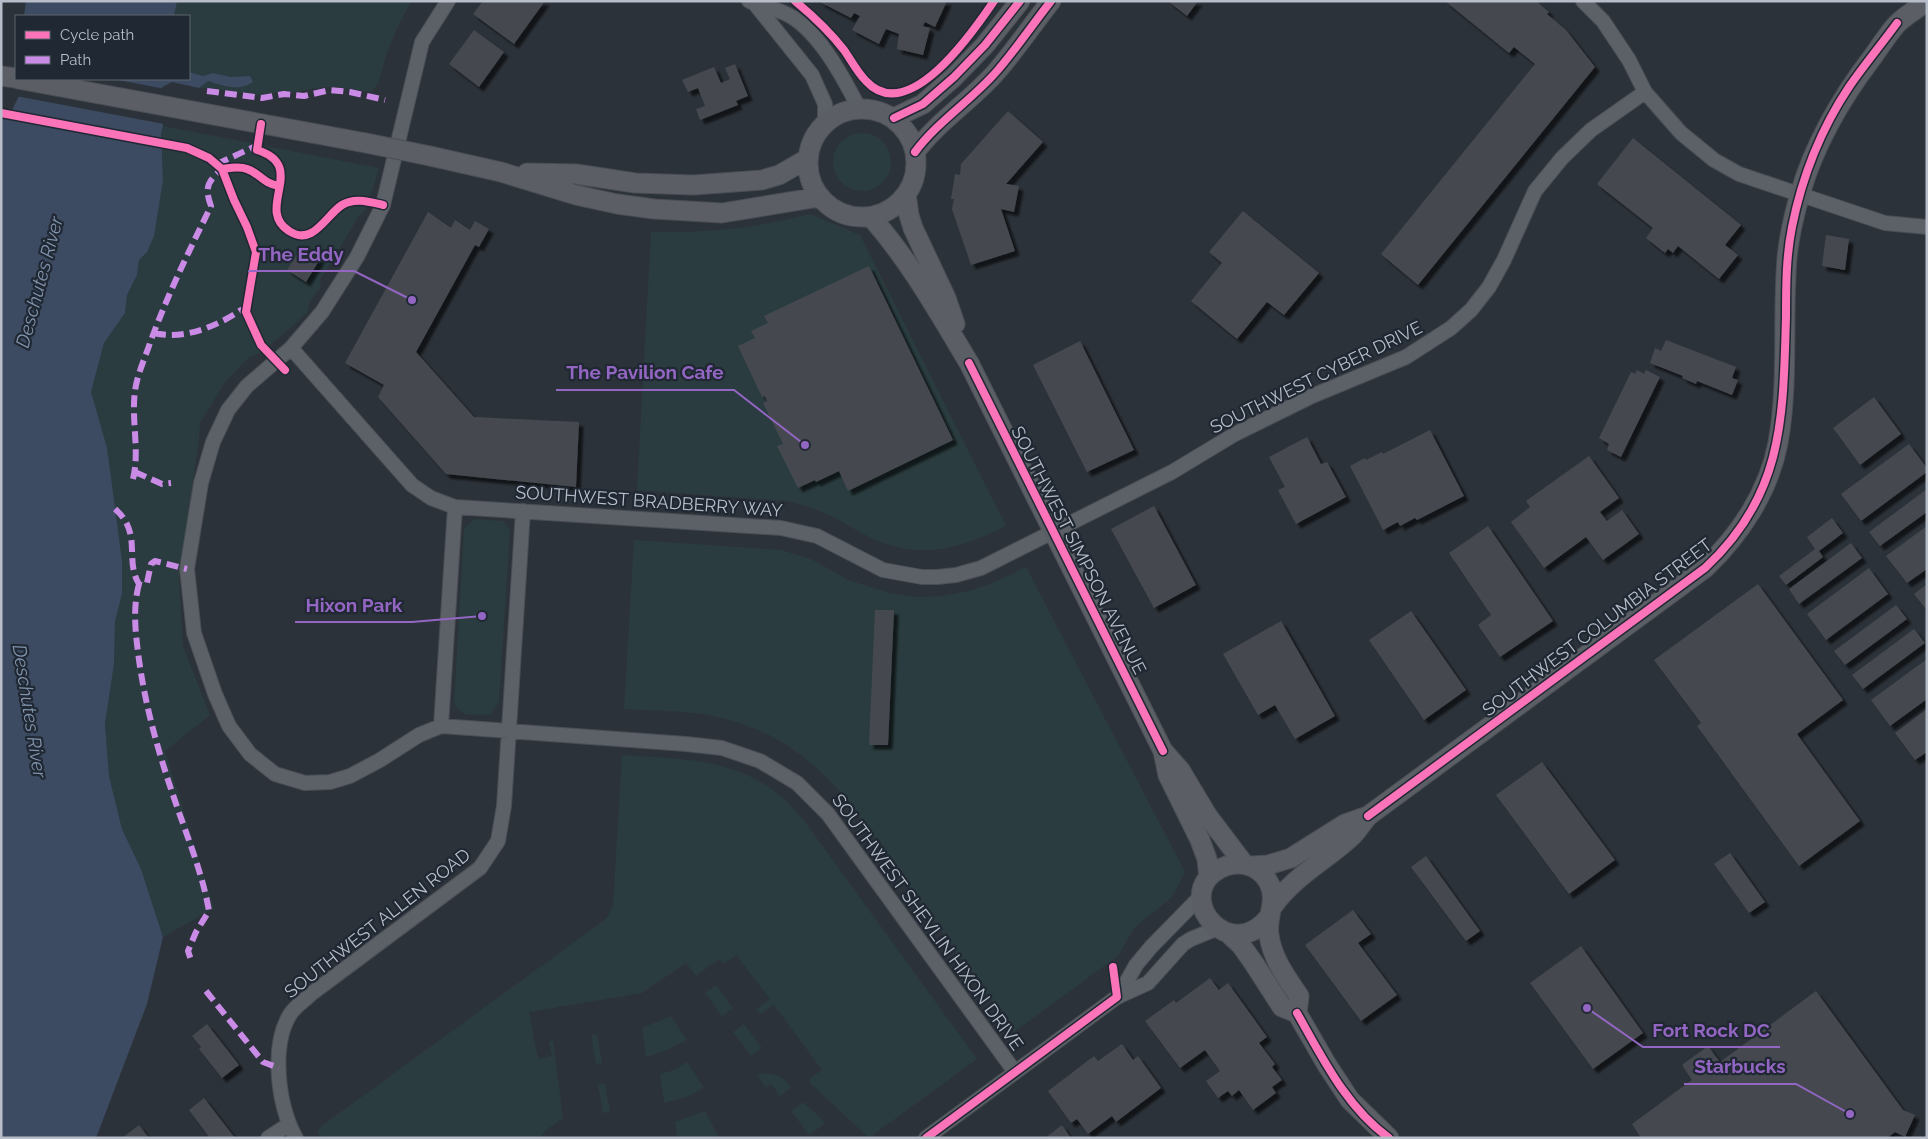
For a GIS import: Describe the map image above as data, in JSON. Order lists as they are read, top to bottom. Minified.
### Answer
{"streets":{"street":["SOUTHWEST CYBER DRIVE","SOUTHWEST BRADBERRY WAY","SOUTHWEST SIMPSON AVENUE","SOUTHWEST COLUMBIA STREET","SOUTHWEST SHEVLIN HIXON DRIVE","SOUTHWEST ALLEN ROAD"]},"crossings":[["SOUTHWEST CYBER DRIVE","SOUTHWEST BRADBERRY WAY"],["SOUTHWEST CYBER DRIVE","SOUTHWEST SIMPSON AVENUE"],["SOUTHWEST BRADBERRY WAY","SOUTHWEST SIMPSON AVENUE"],["SOUTHWEST BRADBERRY WAY","SOUTHWEST SHEVLIN HIXON DRIVE"],["SOUTHWEST BRADBERRY WAY","SOUTHWEST ALLEN ROAD"],["SOUTHWEST SIMPSON AVENUE","SOUTHWEST COLUMBIA STREET"],["SOUTHWEST SHEVLIN HIXON DRIVE","SOUTHWEST ALLEN ROAD"]],"water":["Deschutes River"],"places":["The Eddy","The Pavilion Cafe","Hixon Park","Fort Rock DC","Starbucks"],"legend":["Cycle path","Path"]}
